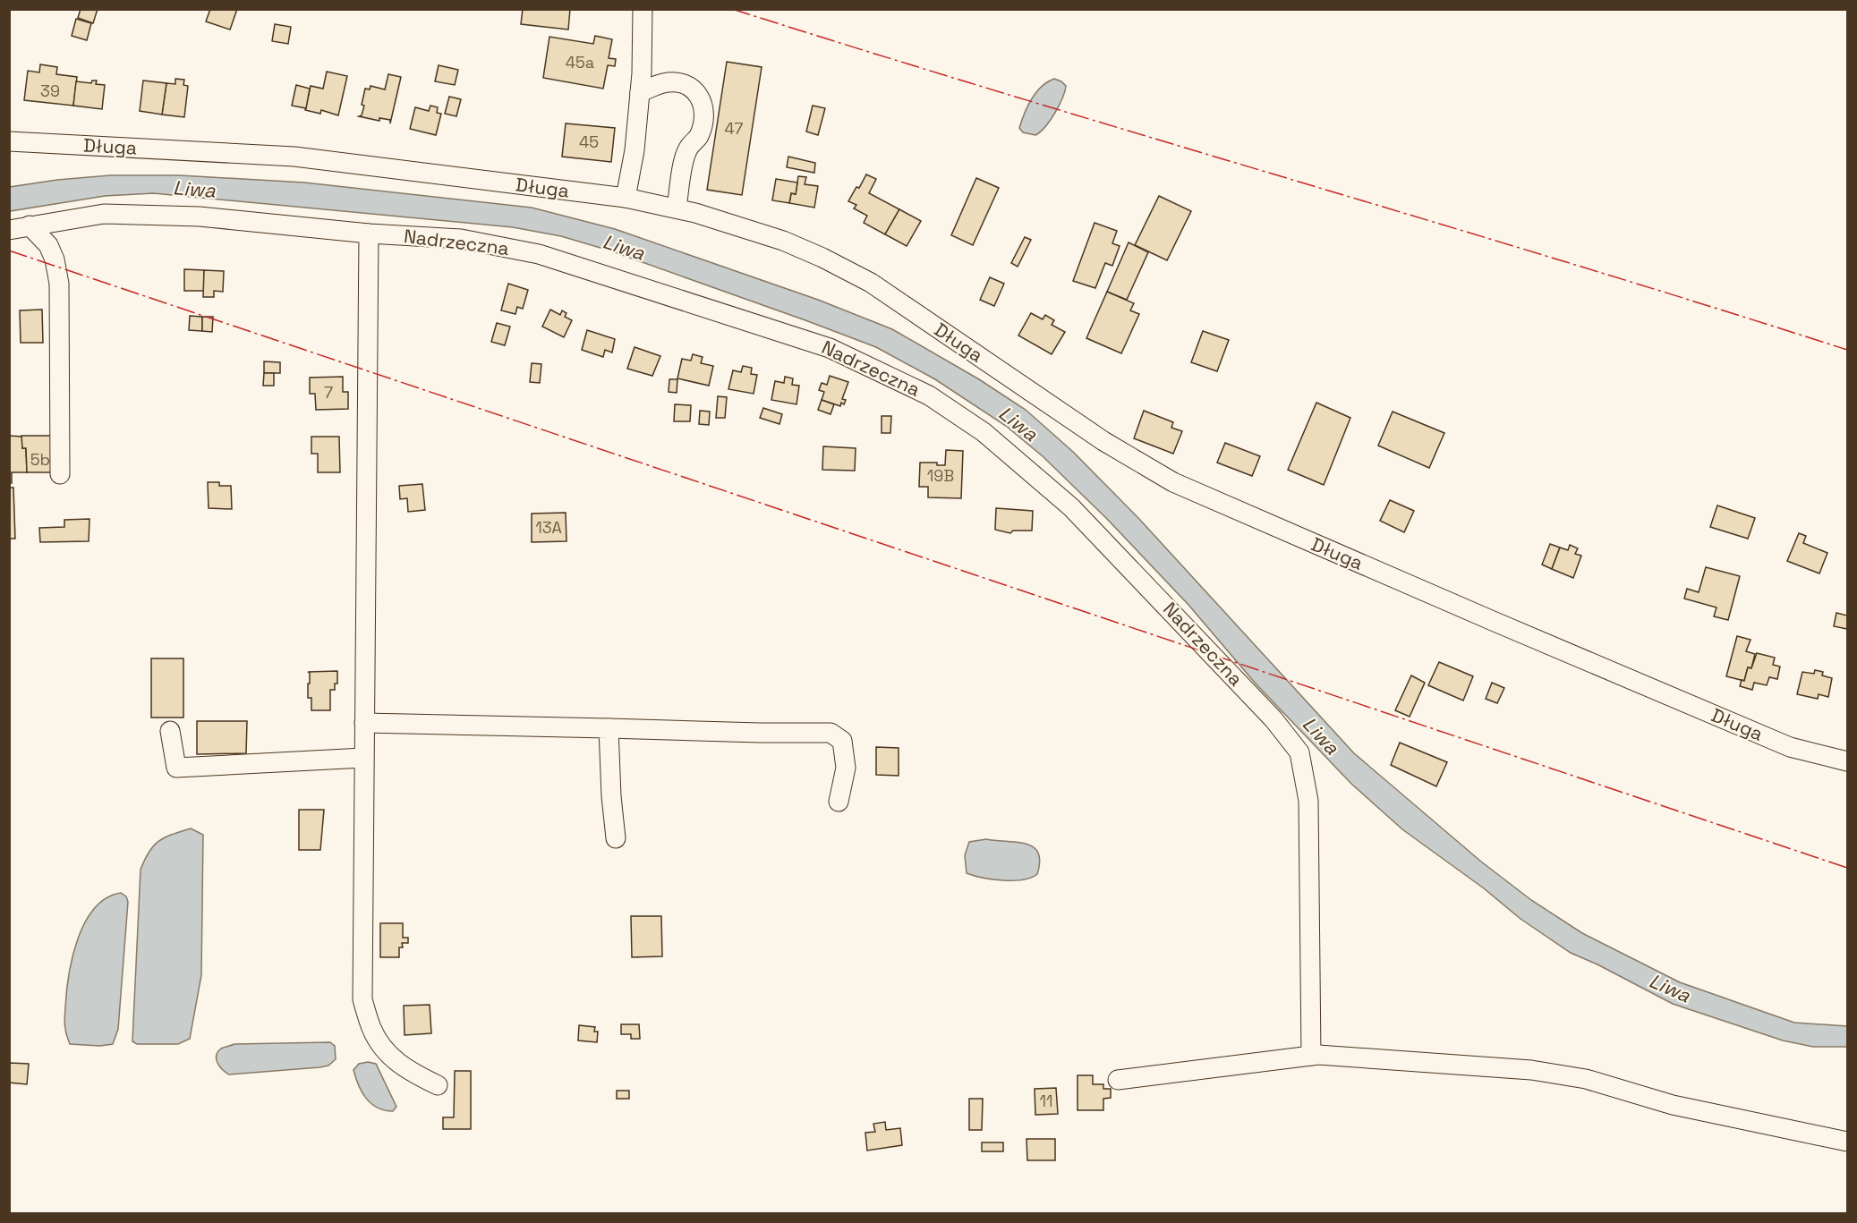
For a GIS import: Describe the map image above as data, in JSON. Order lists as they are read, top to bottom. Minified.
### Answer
{"streets":{"street":["Długa","Nadrzeczna"]},"water":["Liwa"],"house_numbers":["45a","39","47","45","7","5b","19B","13A","11"]}
